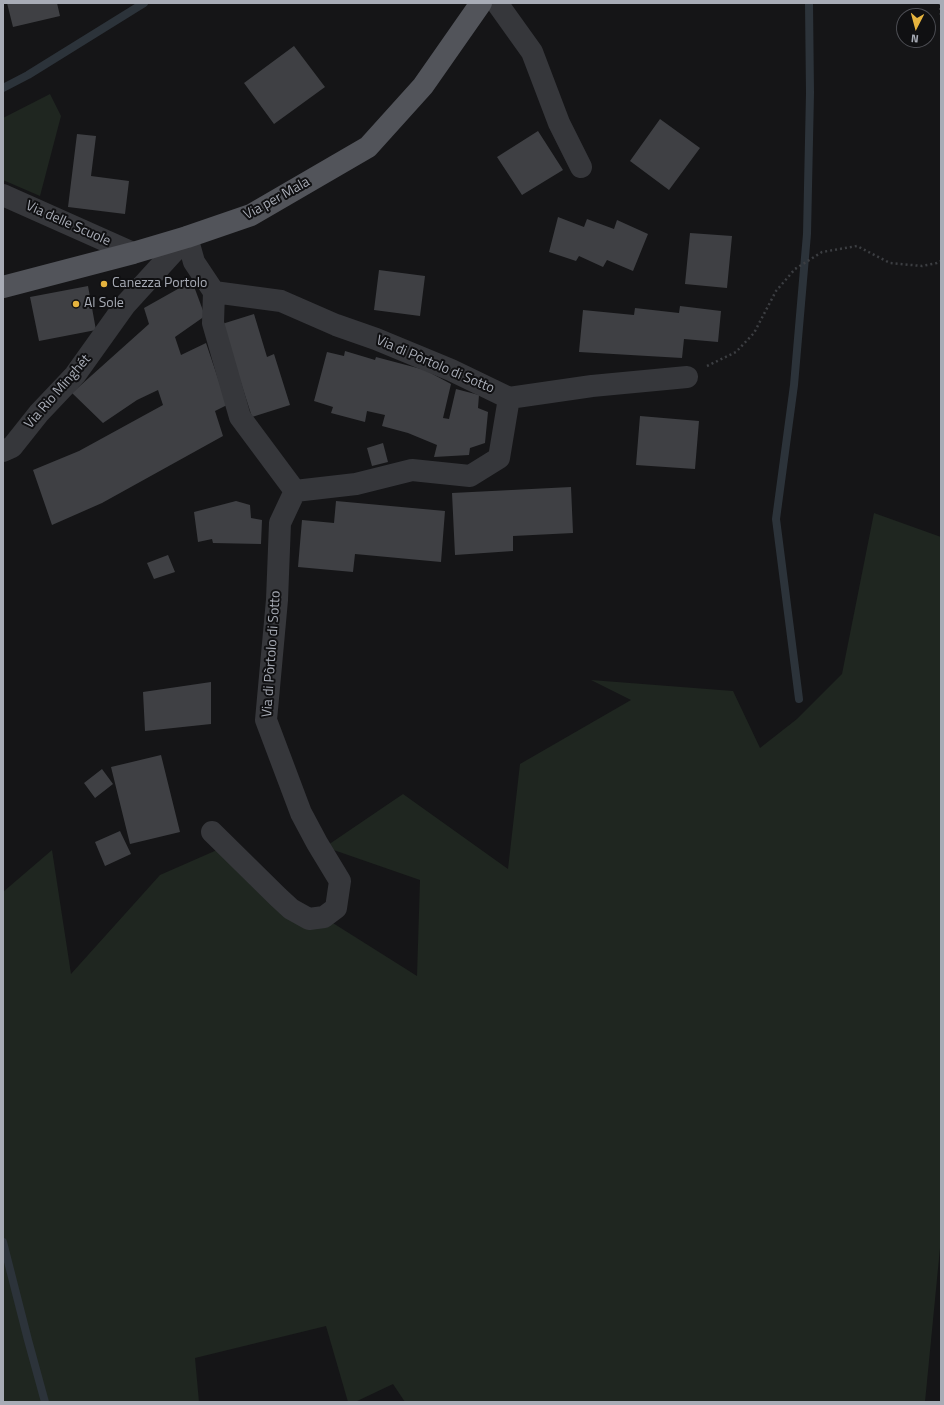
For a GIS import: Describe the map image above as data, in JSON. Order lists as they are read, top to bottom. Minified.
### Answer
{"streets":{"main road":["Via per Mala"],"street":["Via delle Scuole","Via di Pòrtolo di Sotto","Via Rio Minghét"]},"crossings":[["Via per Mala","Via delle Scuole"],["Via per Mala","Via Rio Minghét"]],"places":["Canezza Portolo","Al Sole"],"north":"bottom"}
